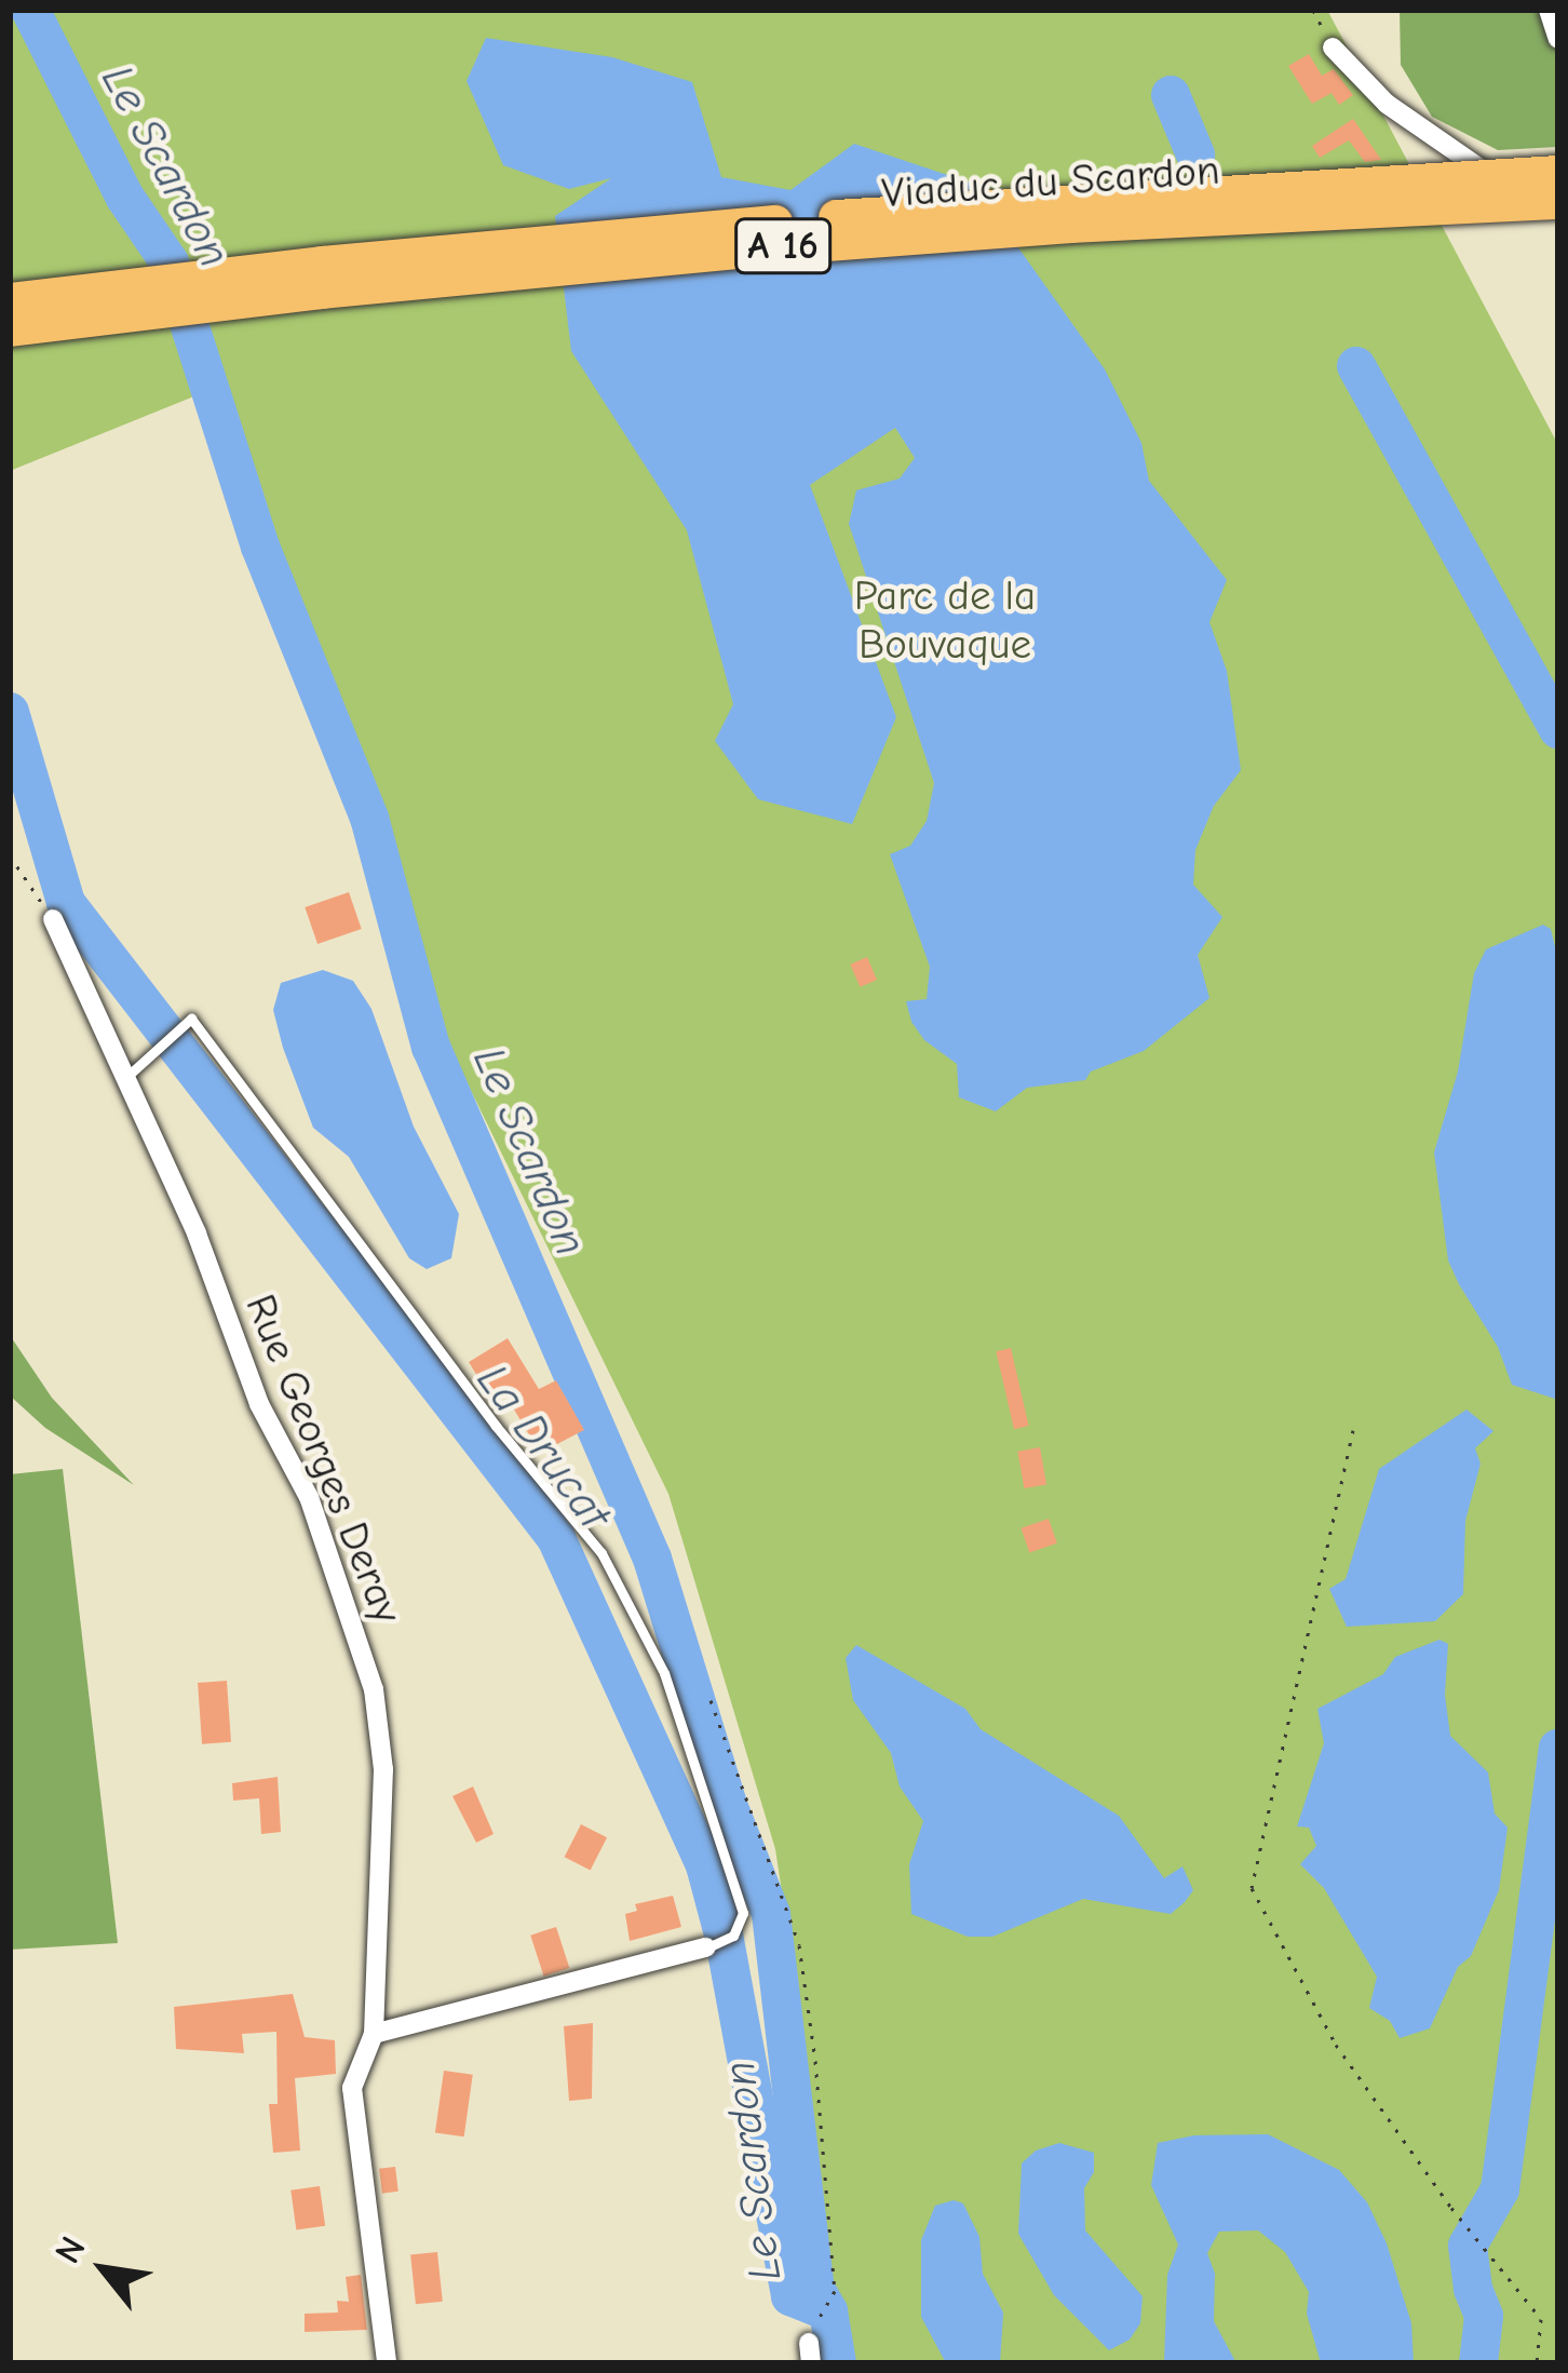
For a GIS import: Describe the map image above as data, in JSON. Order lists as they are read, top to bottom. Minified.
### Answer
{"streets":{"highway":["Viaduc du Scardon","A 16"],"street":["Rue Georges Deray"]},"water":["Le Scardon","La Drucat"],"parks":["Parc de la Bouvaque"],"north":"top left"}
